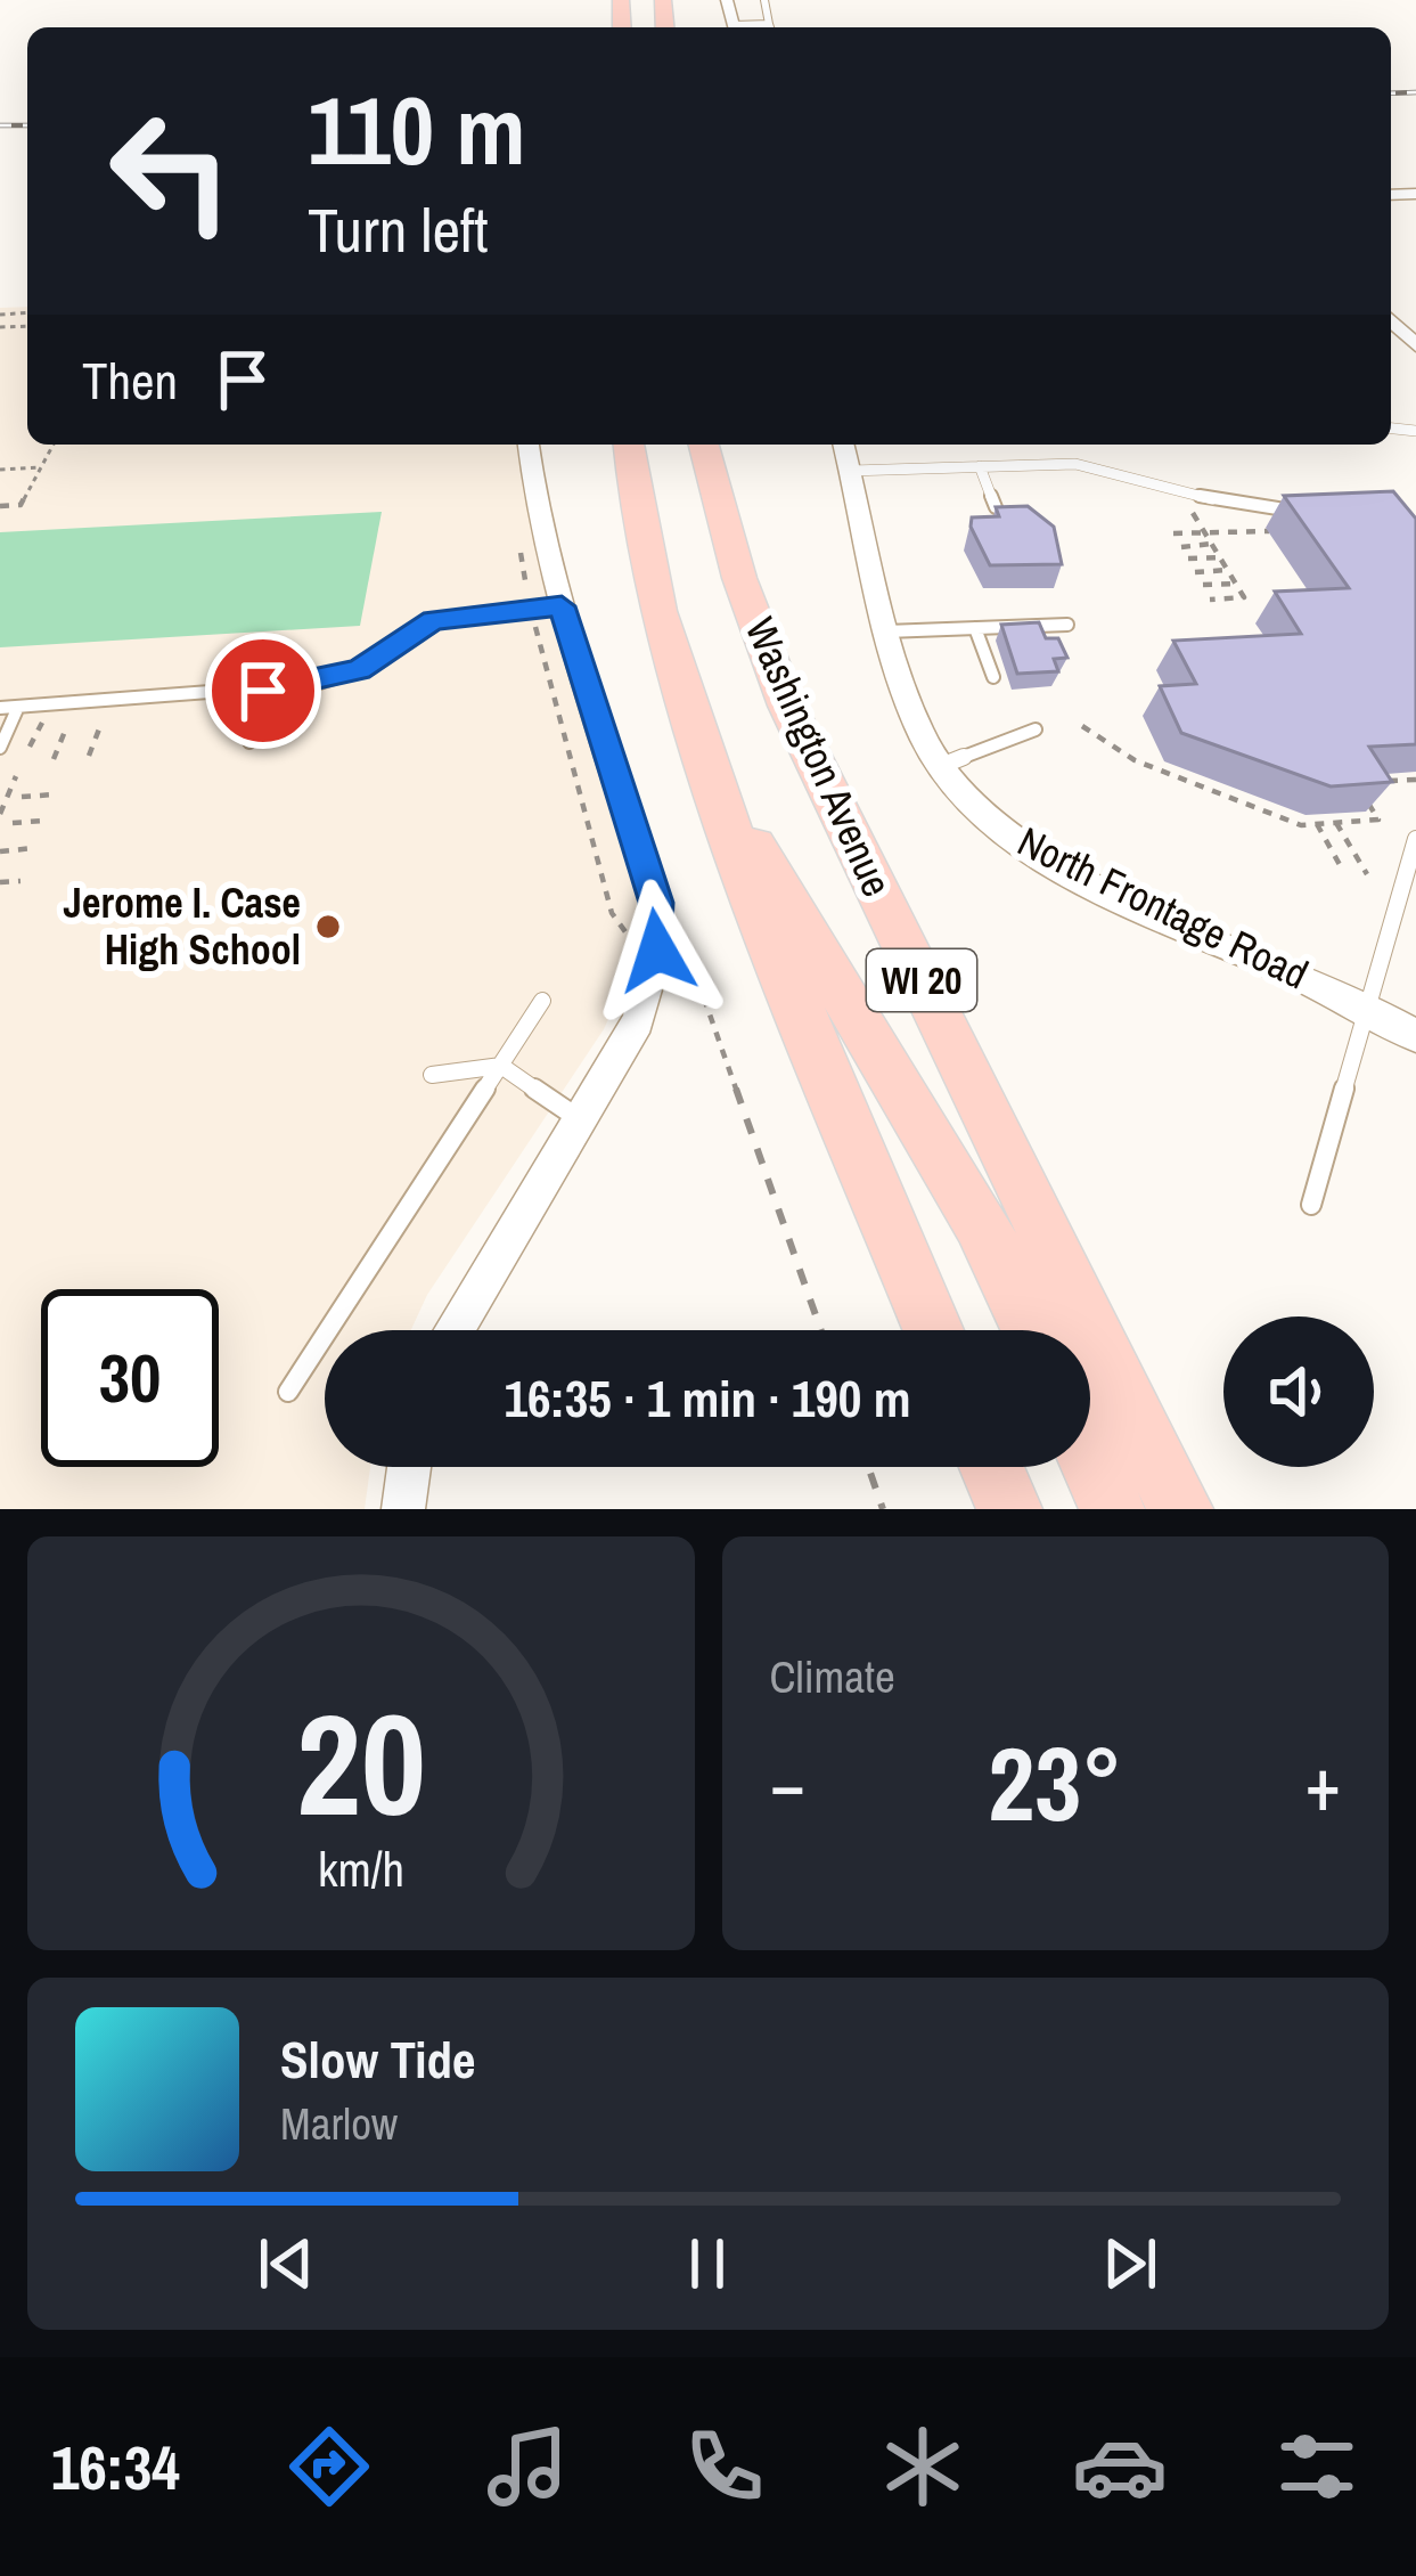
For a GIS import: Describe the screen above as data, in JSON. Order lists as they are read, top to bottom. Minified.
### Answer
{"streets":{"main road":["Washington Avenue","WI 20"],"street":["North Frontage Road"]},"places":["Jerome I. Case High School"],"page":{"turn":["110 m","Turn left"],"then":"Then","limit":"30","trip":"16:35 · 1 min · 190 m","tile":"Climate","heat":["−","23°","+"],"song":["Slow Tide","Marlow"],"tabs":"16:34","gauge":["20","km/h"]}}
